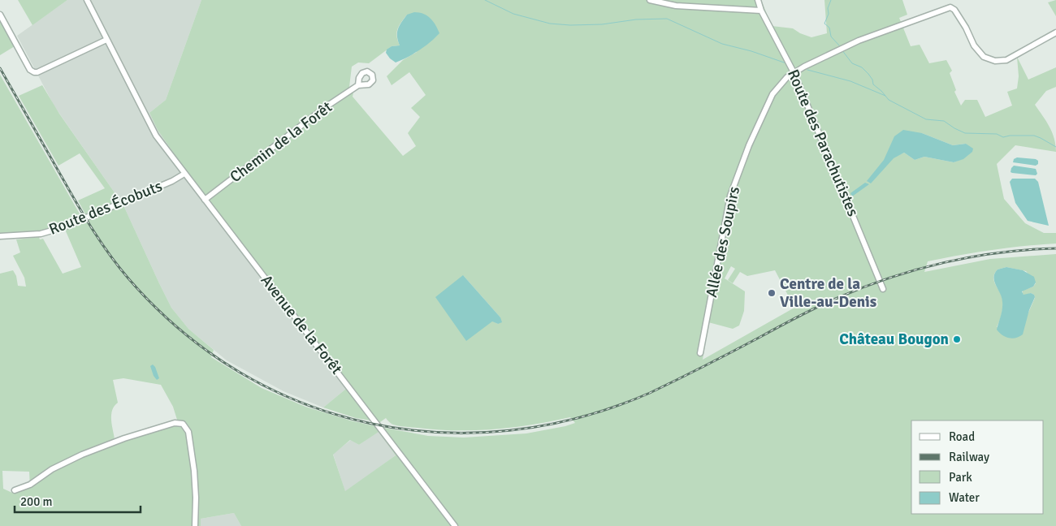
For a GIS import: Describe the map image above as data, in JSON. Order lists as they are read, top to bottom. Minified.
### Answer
{"streets":{"street":["Chemin de la Forêt","Route des Parachutistes","Route des Écobuts","Allée des Soupirs","Avenue de la Forêt"]},"crossings":[["Chemin de la Forêt","Avenue de la Forêt"],["Route des Parachutistes","Allée des Soupirs"],["Route des Écobuts","Avenue de la Forêt"]],"places":["Centre de la Ville-au-Denis","Château Bougon"],"legend":["Road","Railway","Park","Water"],"scale_bar":"200 m"}
